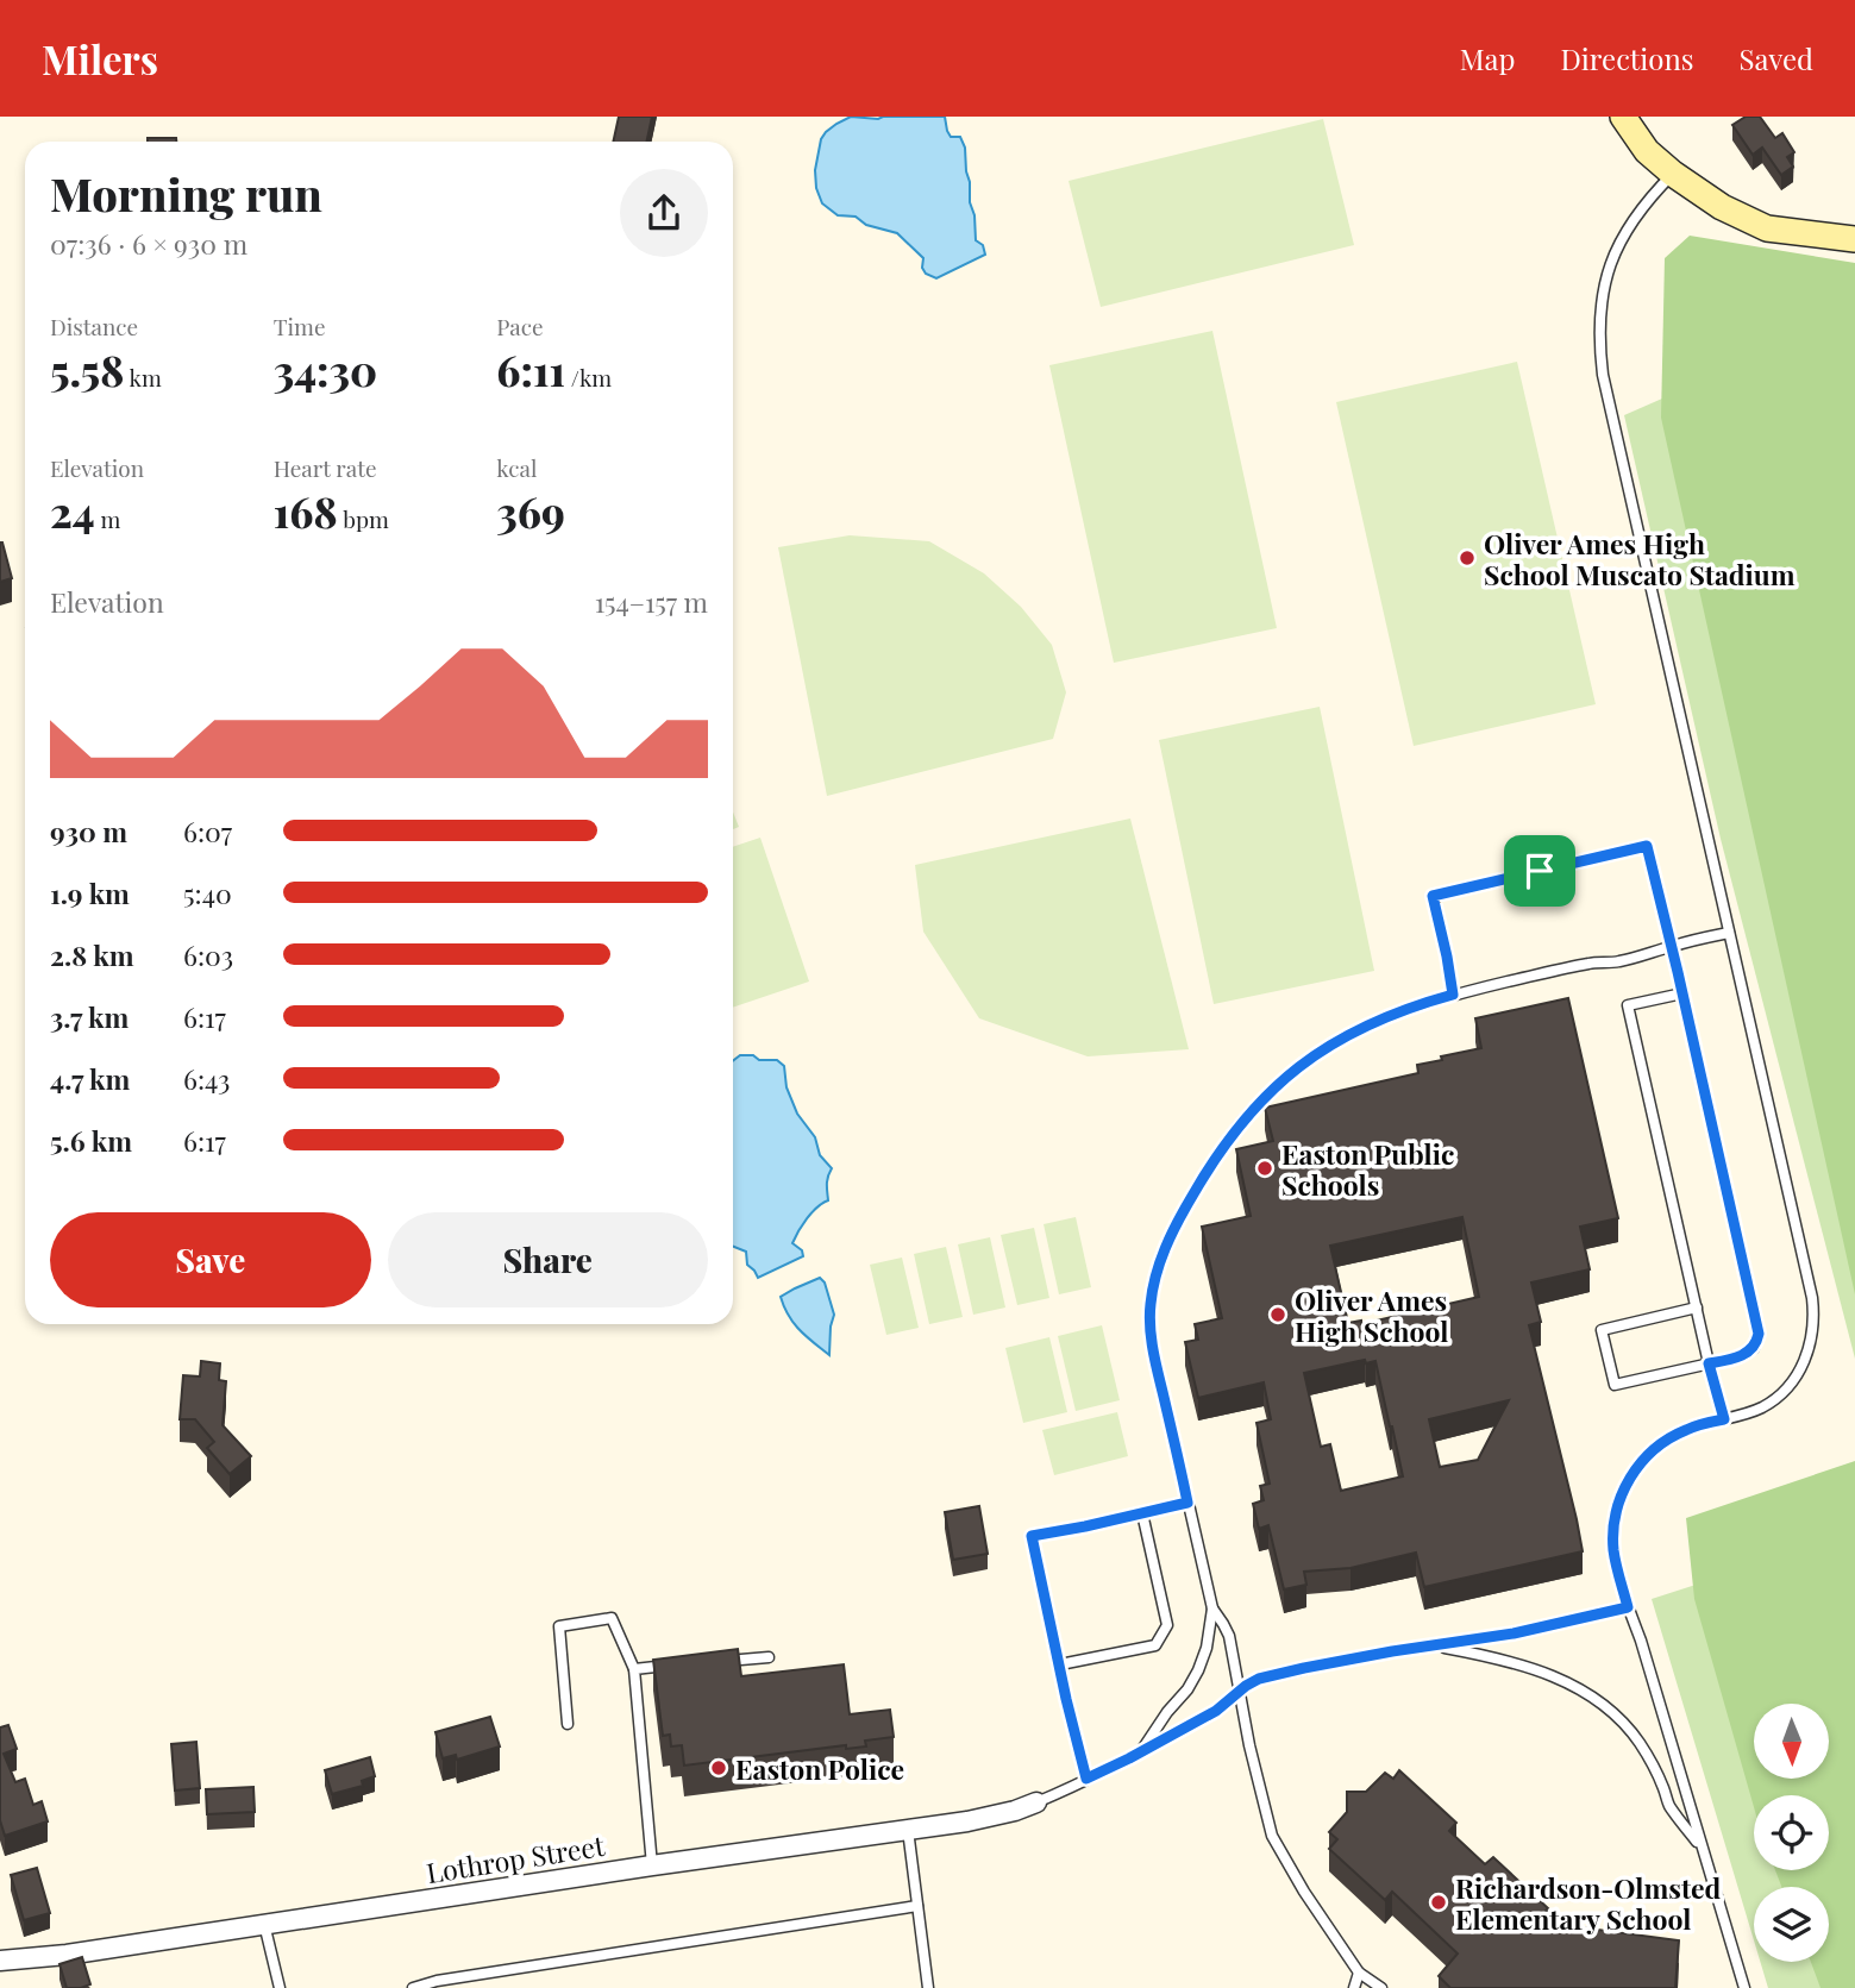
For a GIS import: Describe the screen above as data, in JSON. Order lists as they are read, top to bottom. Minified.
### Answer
{"streets":{"street":["Lothrop Street"]},"places":["Oliver Ames High School Muscato Stadium","Easton Public Schools","Oliver Ames High School","Easton Police","Richardson-Olmsted Elementary School"],"north":"bottom","page":{"header":"Milers","nav":["Map","Directions","Saved"],"heading":["Morning run","07:36 · 6 × 930 m"],"stats":[["Distance","5.58 km"],["Time","34:30"],["Pace","6:11 /km"],["Elevation","24 m"],["Heart rate","168 bpm"],["kcal","369"]],"chart":["Elevation","154–157 m"],"list":[{"name":"930 m","note":"6:07"},{"name":"1.9 km","note":"5:40"},{"name":"2.8 km","note":"6:03"},{"name":"3.7 km","note":"6:17"},{"name":"4.7 km","note":"6:43"},{"name":"5.6 km","note":"6:17"}],"buttons":["Save","Share"]}}
